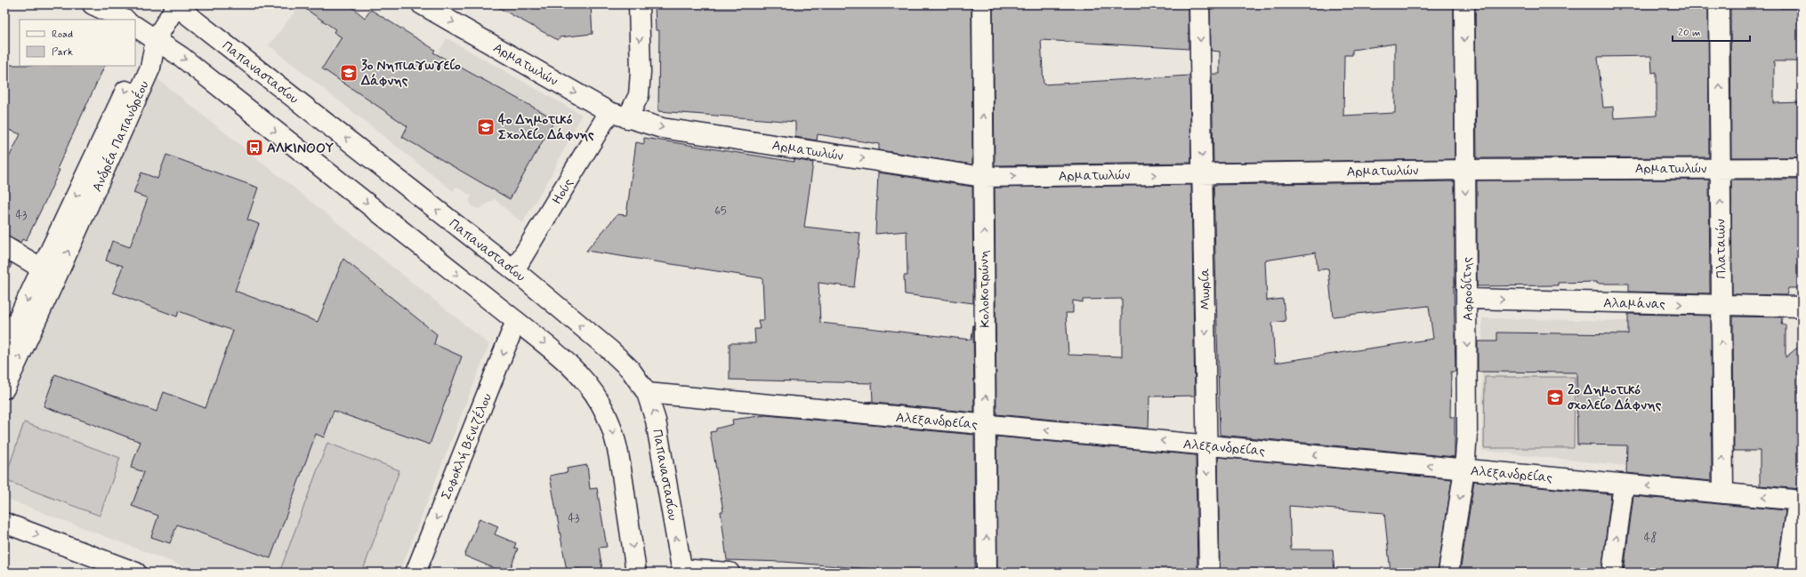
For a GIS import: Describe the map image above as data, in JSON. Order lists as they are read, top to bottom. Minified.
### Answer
{"streets":{"street":["Αρματωλών","Παπαναστασίου","Ανδρέα Παπανδρέου","Ηούς","Πλαταιών","Κολοκοτρώνη","Μωρία","Αφροδίτης","Αλαμάνας","Αλεξανδρείας","Σοφοκλή Βενιζέλου"]},"crossings":[["Αρματωλών","Ηούς"],["Αρματωλών","Πλαταιών"],["Αρματωλών","Κολοκοτρώνη"],["Αρματωλών","Μωρία"],["Αρματωλών","Αφροδίτης"],["Παπαναστασίου","Ανδρέα Παπανδρέου"],["Παπαναστασίου","Ηούς"],["Παπαναστασίου","Αλεξανδρείας"],["Πλαταιών","Αλαμάνας"],["Πλαταιών","Αλεξανδρείας"],["Κολοκοτρώνη","Αλεξανδρείας"],["Μωρία","Αλεξανδρείας"],["Αφροδίτης","Αλαμάνας"],["Αφροδίτης","Αλεξανδρείας"]],"one_way":["Αρματωλών","Ηούς","Πλαταιών","Κολοκοτρώνη","Μωρία","Αφροδίτης","Αλαμάνας","Αλεξανδρείας","Σοφοκλή Βενιζέλου"],"places":{"school or university":["3ο Νηπιαγωγείο Δάφνης","4ο Δημοτικό Σχολείο Δάφνης","2ο Δημοτικό σχολείο Δάφνης"],"bus stop":["ΑΛΚΙΝΟΟΥ"]},"house_numbers":["65","43","43","48"],"legend":["Road","Park"],"scale_bar":"20 m"}
